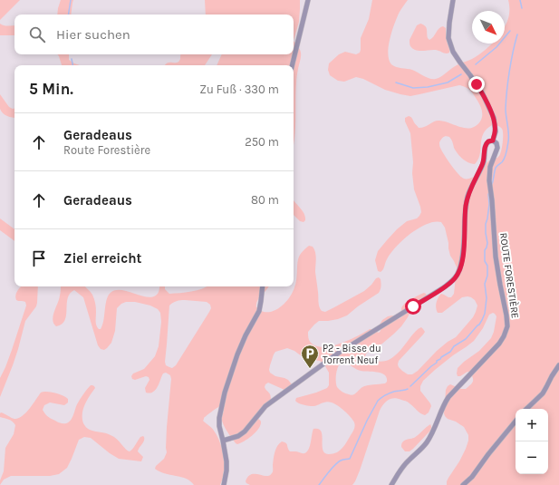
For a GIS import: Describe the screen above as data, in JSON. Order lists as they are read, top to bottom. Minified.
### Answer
{"streets":{"street":["ROUTE FORESTIÈRE"]},"places":{"parking":["P2 - Bisse du Torrent Neuf"]},"north":"bottom right","page":{"search":"Hier suchen","heading":["5 Min.","Zu Fuß · 330 m"],"list":[["Geradeaus","Route Forestière","250 m"],["Geradeaus","80 m"],"Ziel erreicht"],"map_buttons":["+","−"]}}
